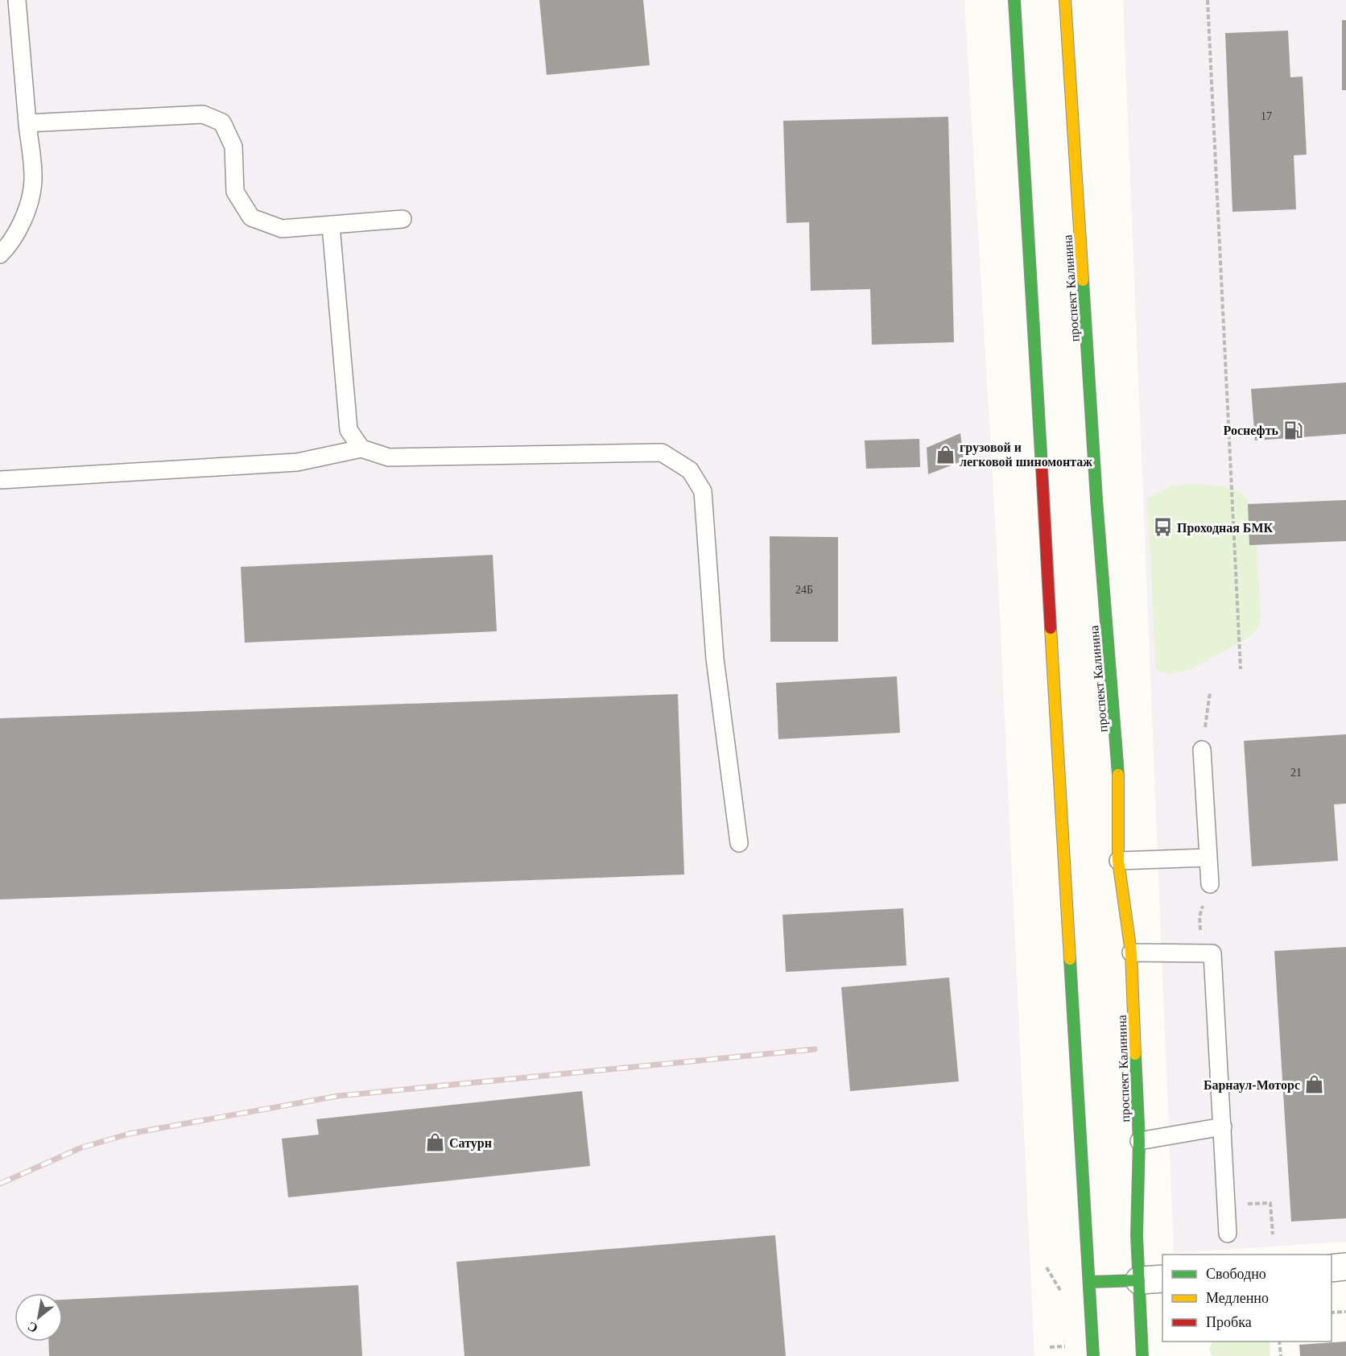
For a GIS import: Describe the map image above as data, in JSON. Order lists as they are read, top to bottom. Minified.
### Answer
{"streets":{"main road":["проспект Калинина"]},"places":{"fuel station":["Роснефть"],"shop":["грузовой и легковой шиномонтаж","Барнаул-Моторс","Сатурн"],"bus stop":["Проходная БМК"]},"house_numbers":["17","24Б","21"],"legend":["Свободно","Медленно","Пробка"],"north":"bottom left"}
